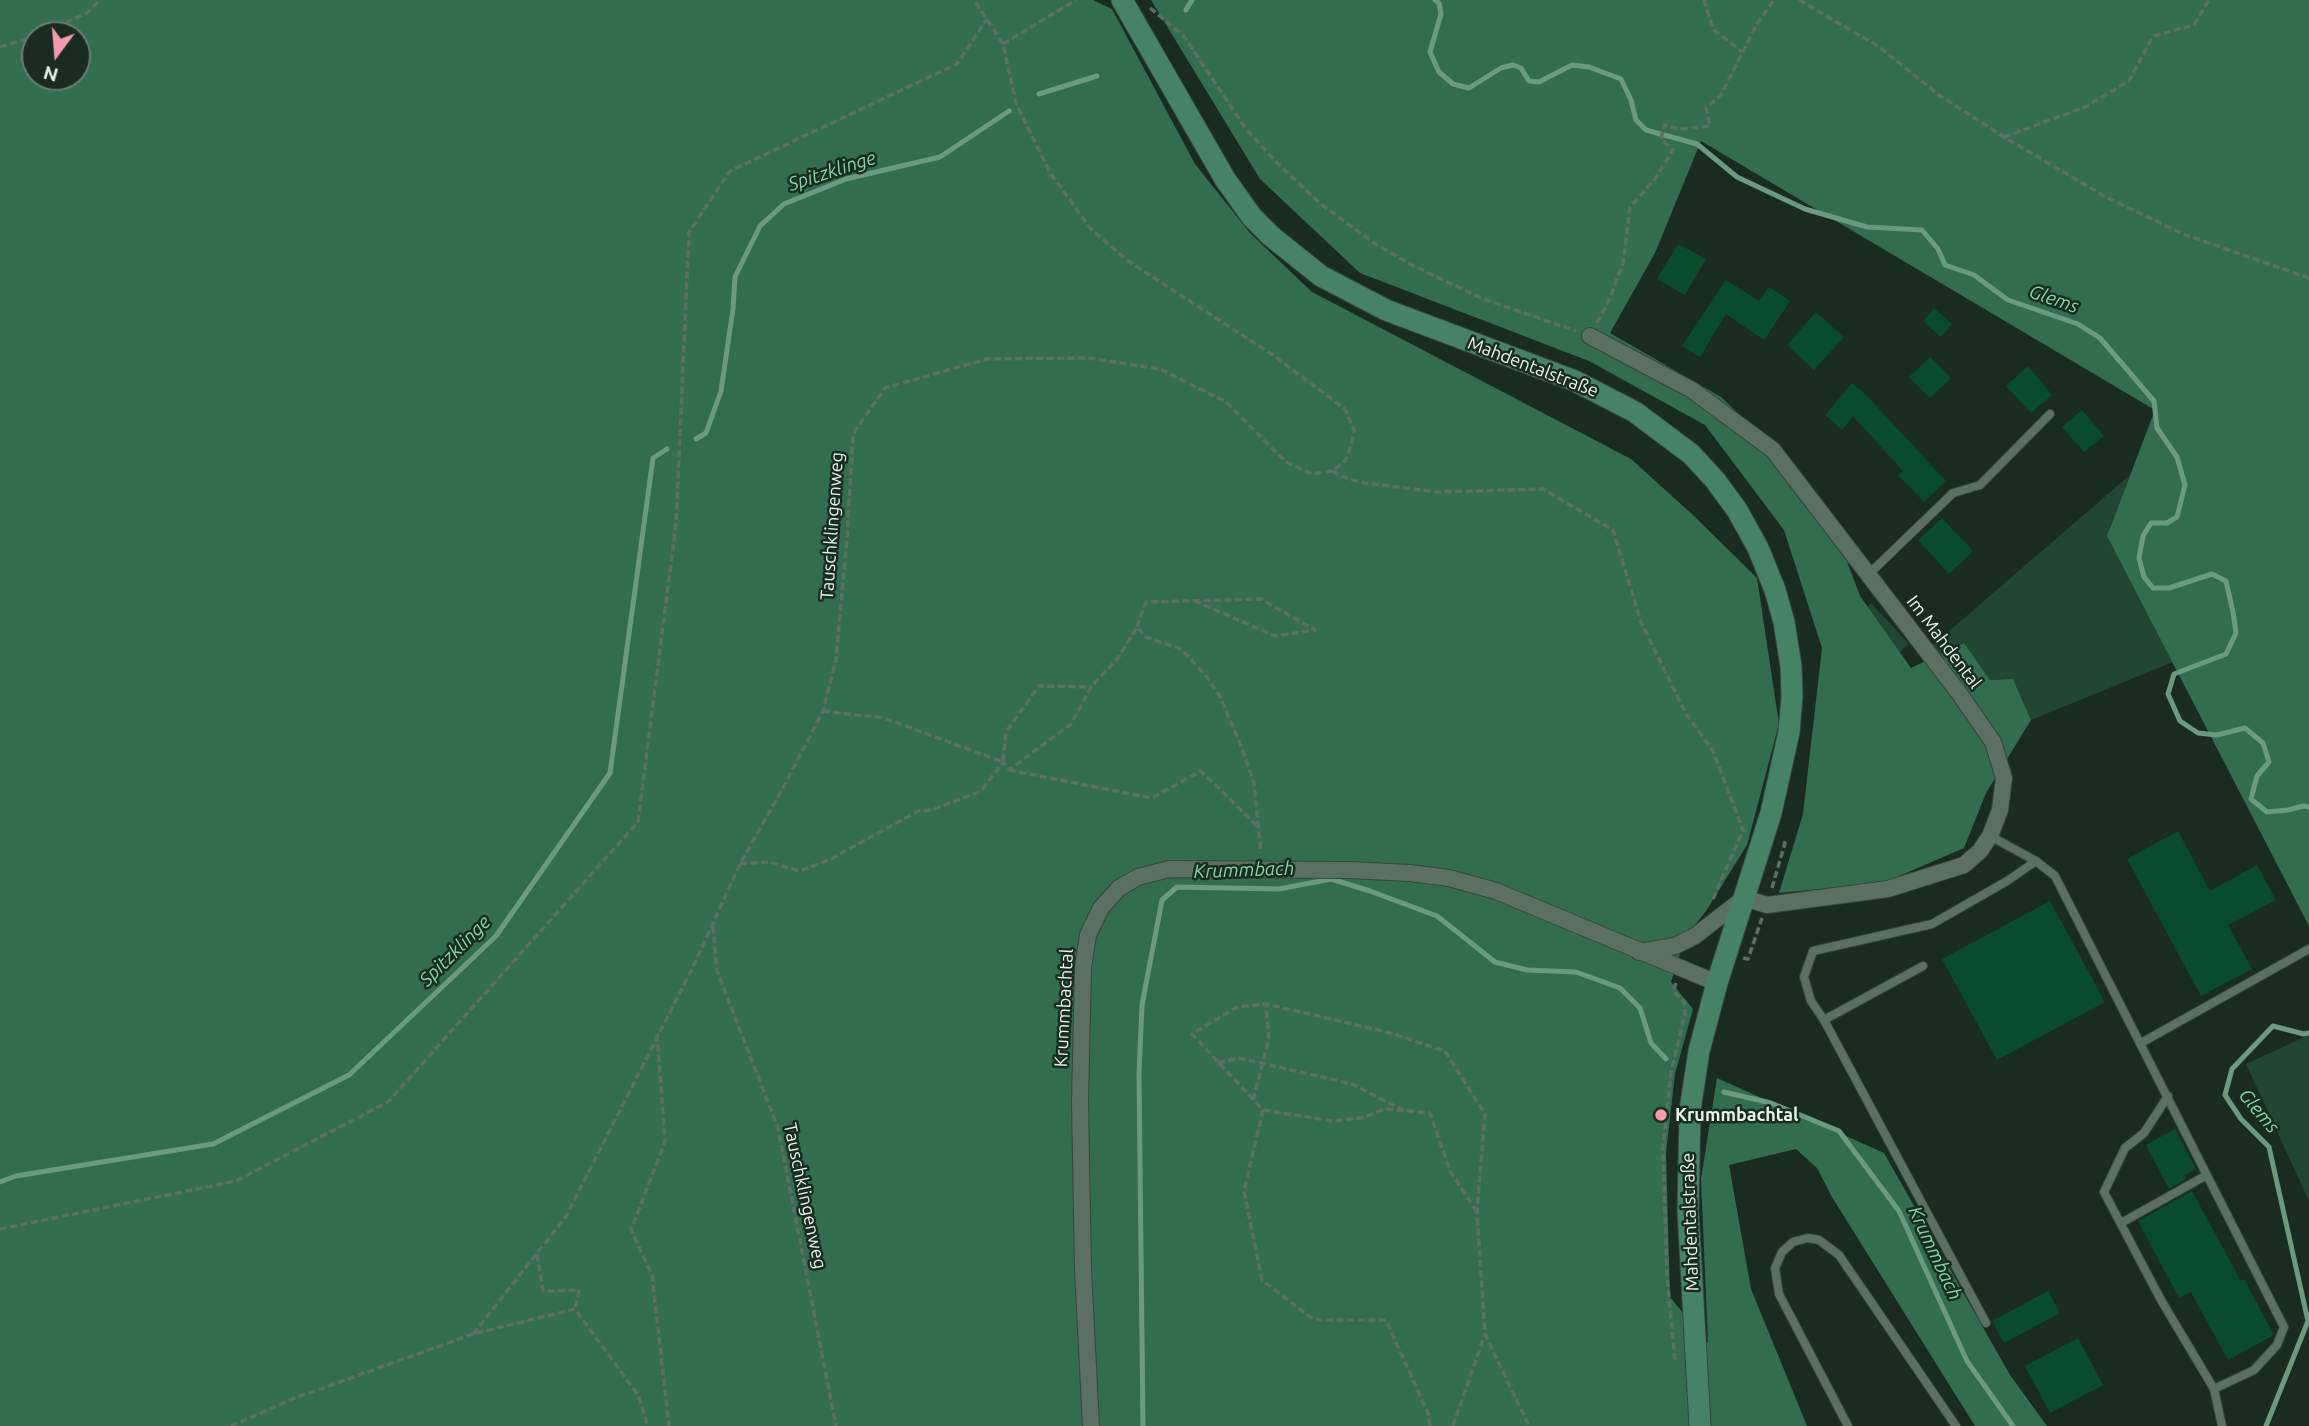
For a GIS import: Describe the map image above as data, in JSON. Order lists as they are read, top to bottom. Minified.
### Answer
{"streets":{"main road":["Mahdentalstraße"],"street":["Im Mahdental","Krummbachtal"],"path":["Tauschklingenweg"]},"crossings":[["Mahdentalstraße","Im Mahdental"],["Mahdentalstraße","Krummbachtal"]],"water":["Spitzklinge","Glems","Krummbach"],"places":["Krummbachtal"],"north":"bottom"}
